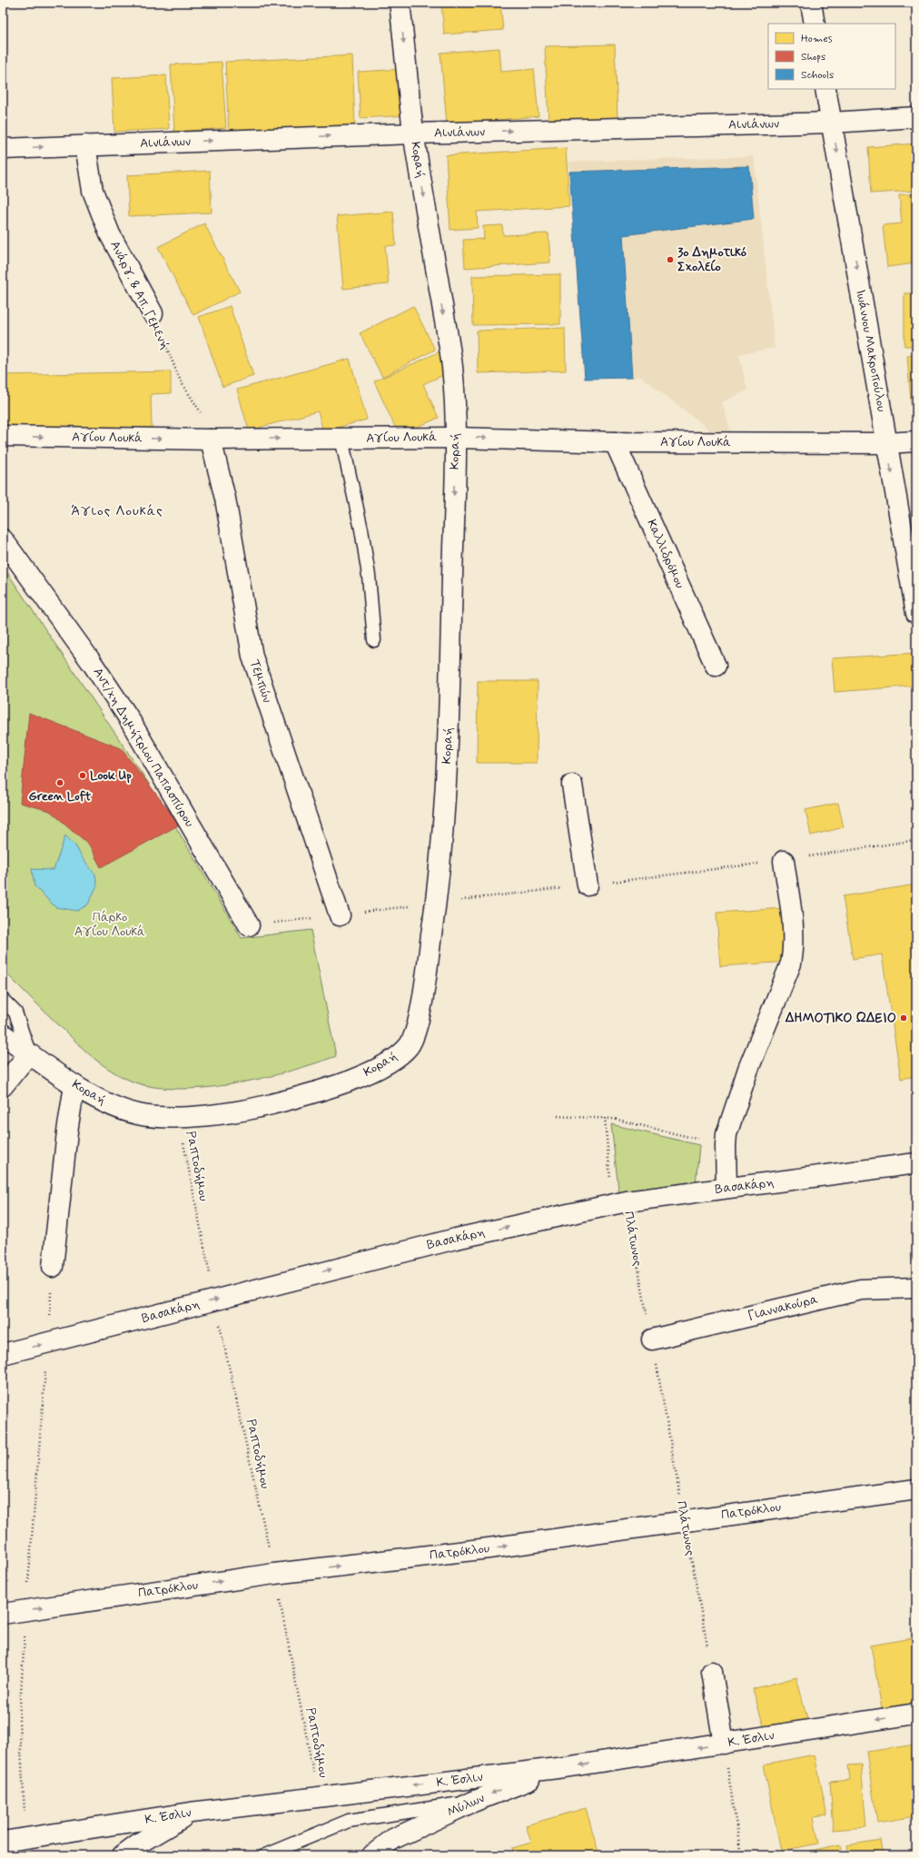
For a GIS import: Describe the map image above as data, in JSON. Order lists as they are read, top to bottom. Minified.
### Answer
{"streets":{"street":["Αινιάνων","Κοραή","Ανάργ. & Απ. Γεμενή","Ιωάννου Μακροπούλου","Αγίου Λουκά","Καλλιδρόμου","Τεμπών","Αντ/χη Δημήτριου Παπασπύρου","Βασακάρη","Γιαννακούρα","Πατρόκλου","K. Έσλιν","Μύλων"],"path":["Ραπτοδήμου","Πλάτωνος"]},"crossings":[["Αινιάνων","Κοραή"],["Αινιάνων","Ανάργ. & Απ. Γεμενή"],["Αινιάνων","Ιωάννου Μακροπούλου"],["Κοραή","Αγίου Λουκά"],["Κοραή","Ραπτοδήμου"],["Ανάργ. & Απ. Γεμενή","Αγίου Λουκά"],["Ανάργ. & Απ. Γεμενή","Τεμπών"],["Ιωάννου Μακροπούλου","Αγίου Λουκά"],["Αγίου Λουκά","Καλλιδρόμου"],["Αγίου Λουκά","Τεμπών"],["Ραπτοδήμου","Βασακάρη"],["Ραπτοδήμου","Πατρόκλου"],["Ραπτοδήμου","K. Έσλιν"],["Βασακάρη","Πλάτωνος"],["Πλάτωνος","Γιαννακούρα"],["Πλάτωνος","Πατρόκλου"],["K. Έσλιν","Μύλων"]],"one_way":["Αινιάνων","Κοραή","Ιωάννου Μακροπούλου","Αγίου Λουκά","Βασακάρη","Πατρόκλου","K. Έσλιν","Μύλων"],"districts":["Άγιος Λουκάς"],"parks":["Πάρκο Αγίου Λουκά"],"places":["3ο Δημοτικό Σχολείο","Look Up","Green Loft","ΔΗΜΟΤΙΚΟ ΩΔΕΙΟ"],"legend":["Homes","Shops","Schools"]}
